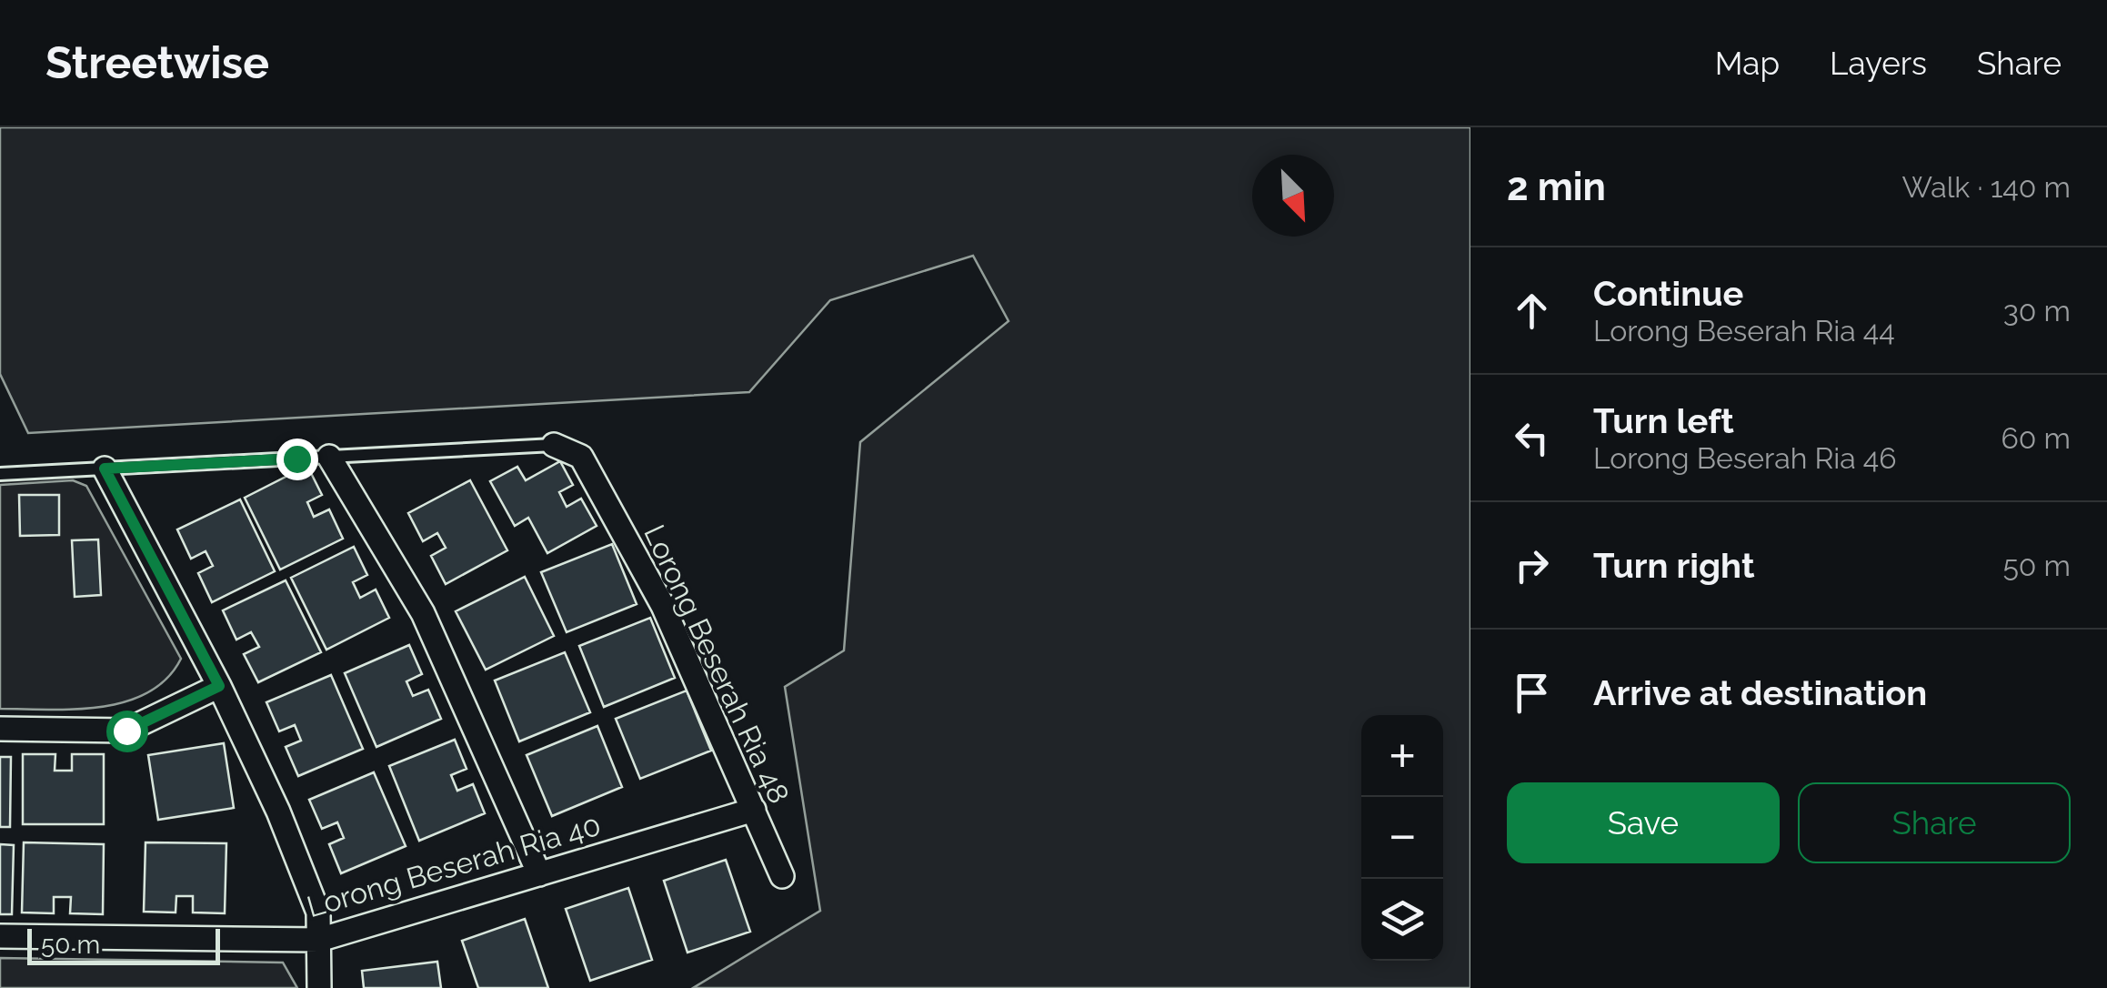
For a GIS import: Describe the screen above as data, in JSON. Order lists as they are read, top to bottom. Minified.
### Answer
{"streets":{"street":["Lorong Beserah Ria 48","Lorong Beserah Ria 40"]},"crossings":[["Lorong Beserah Ria 48","Lorong Beserah Ria 40"]],"scale_bar":"50 m","north":"bottom right","page":{"header":"Streetwise","nav":["Map","Layers","Share"],"heading":["2 min","Walk · 140 m"],"list":[["Continue","Lorong Beserah Ria 44","30 m"],["Turn left","Lorong Beserah Ria 46","60 m"],["Turn right","50 m"],"Arrive at destination"],"map_buttons":["+","−"],"buttons":["Save","Share"],"scale":"50 m"}}
